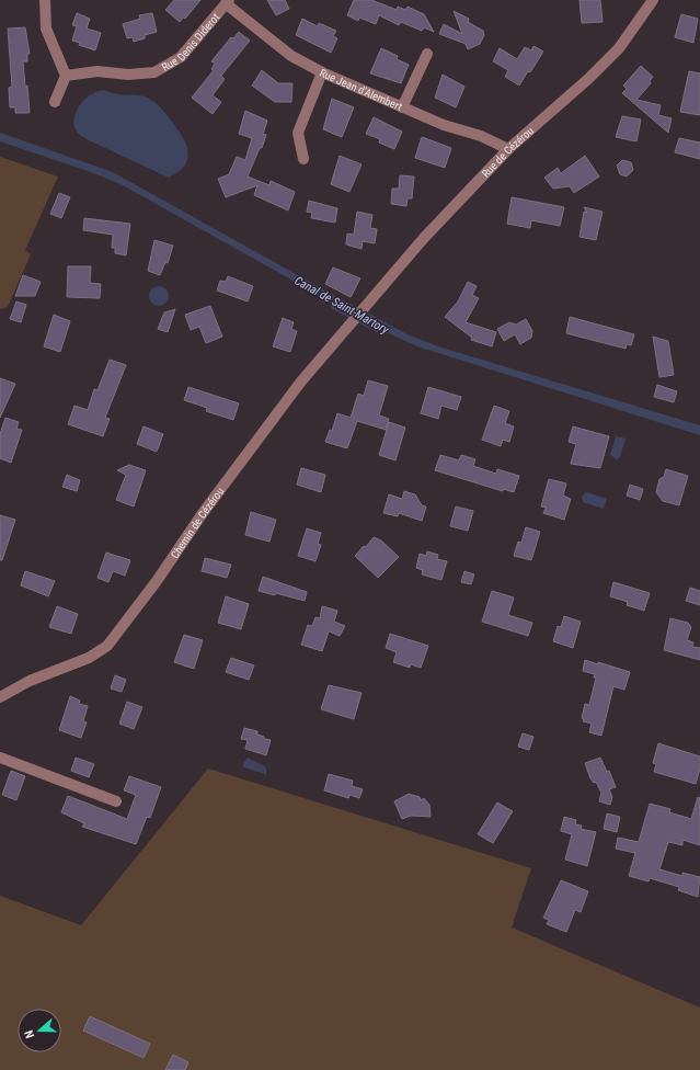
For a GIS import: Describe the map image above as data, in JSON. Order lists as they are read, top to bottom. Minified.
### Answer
{"streets":{"street":["Rue Denis Diderot","Rue Jean d'Alembert","Rue de Cézérou","Chemin de Cézérou"]},"crossings":[["Rue Denis Diderot","Rue Jean d'Alembert"],["Rue Jean d'Alembert","Rue de Cézérou"],["Rue de Cézérou","Chemin de Cézérou"]],"water":["Canal de Saint-Martory"],"north":"left"}
